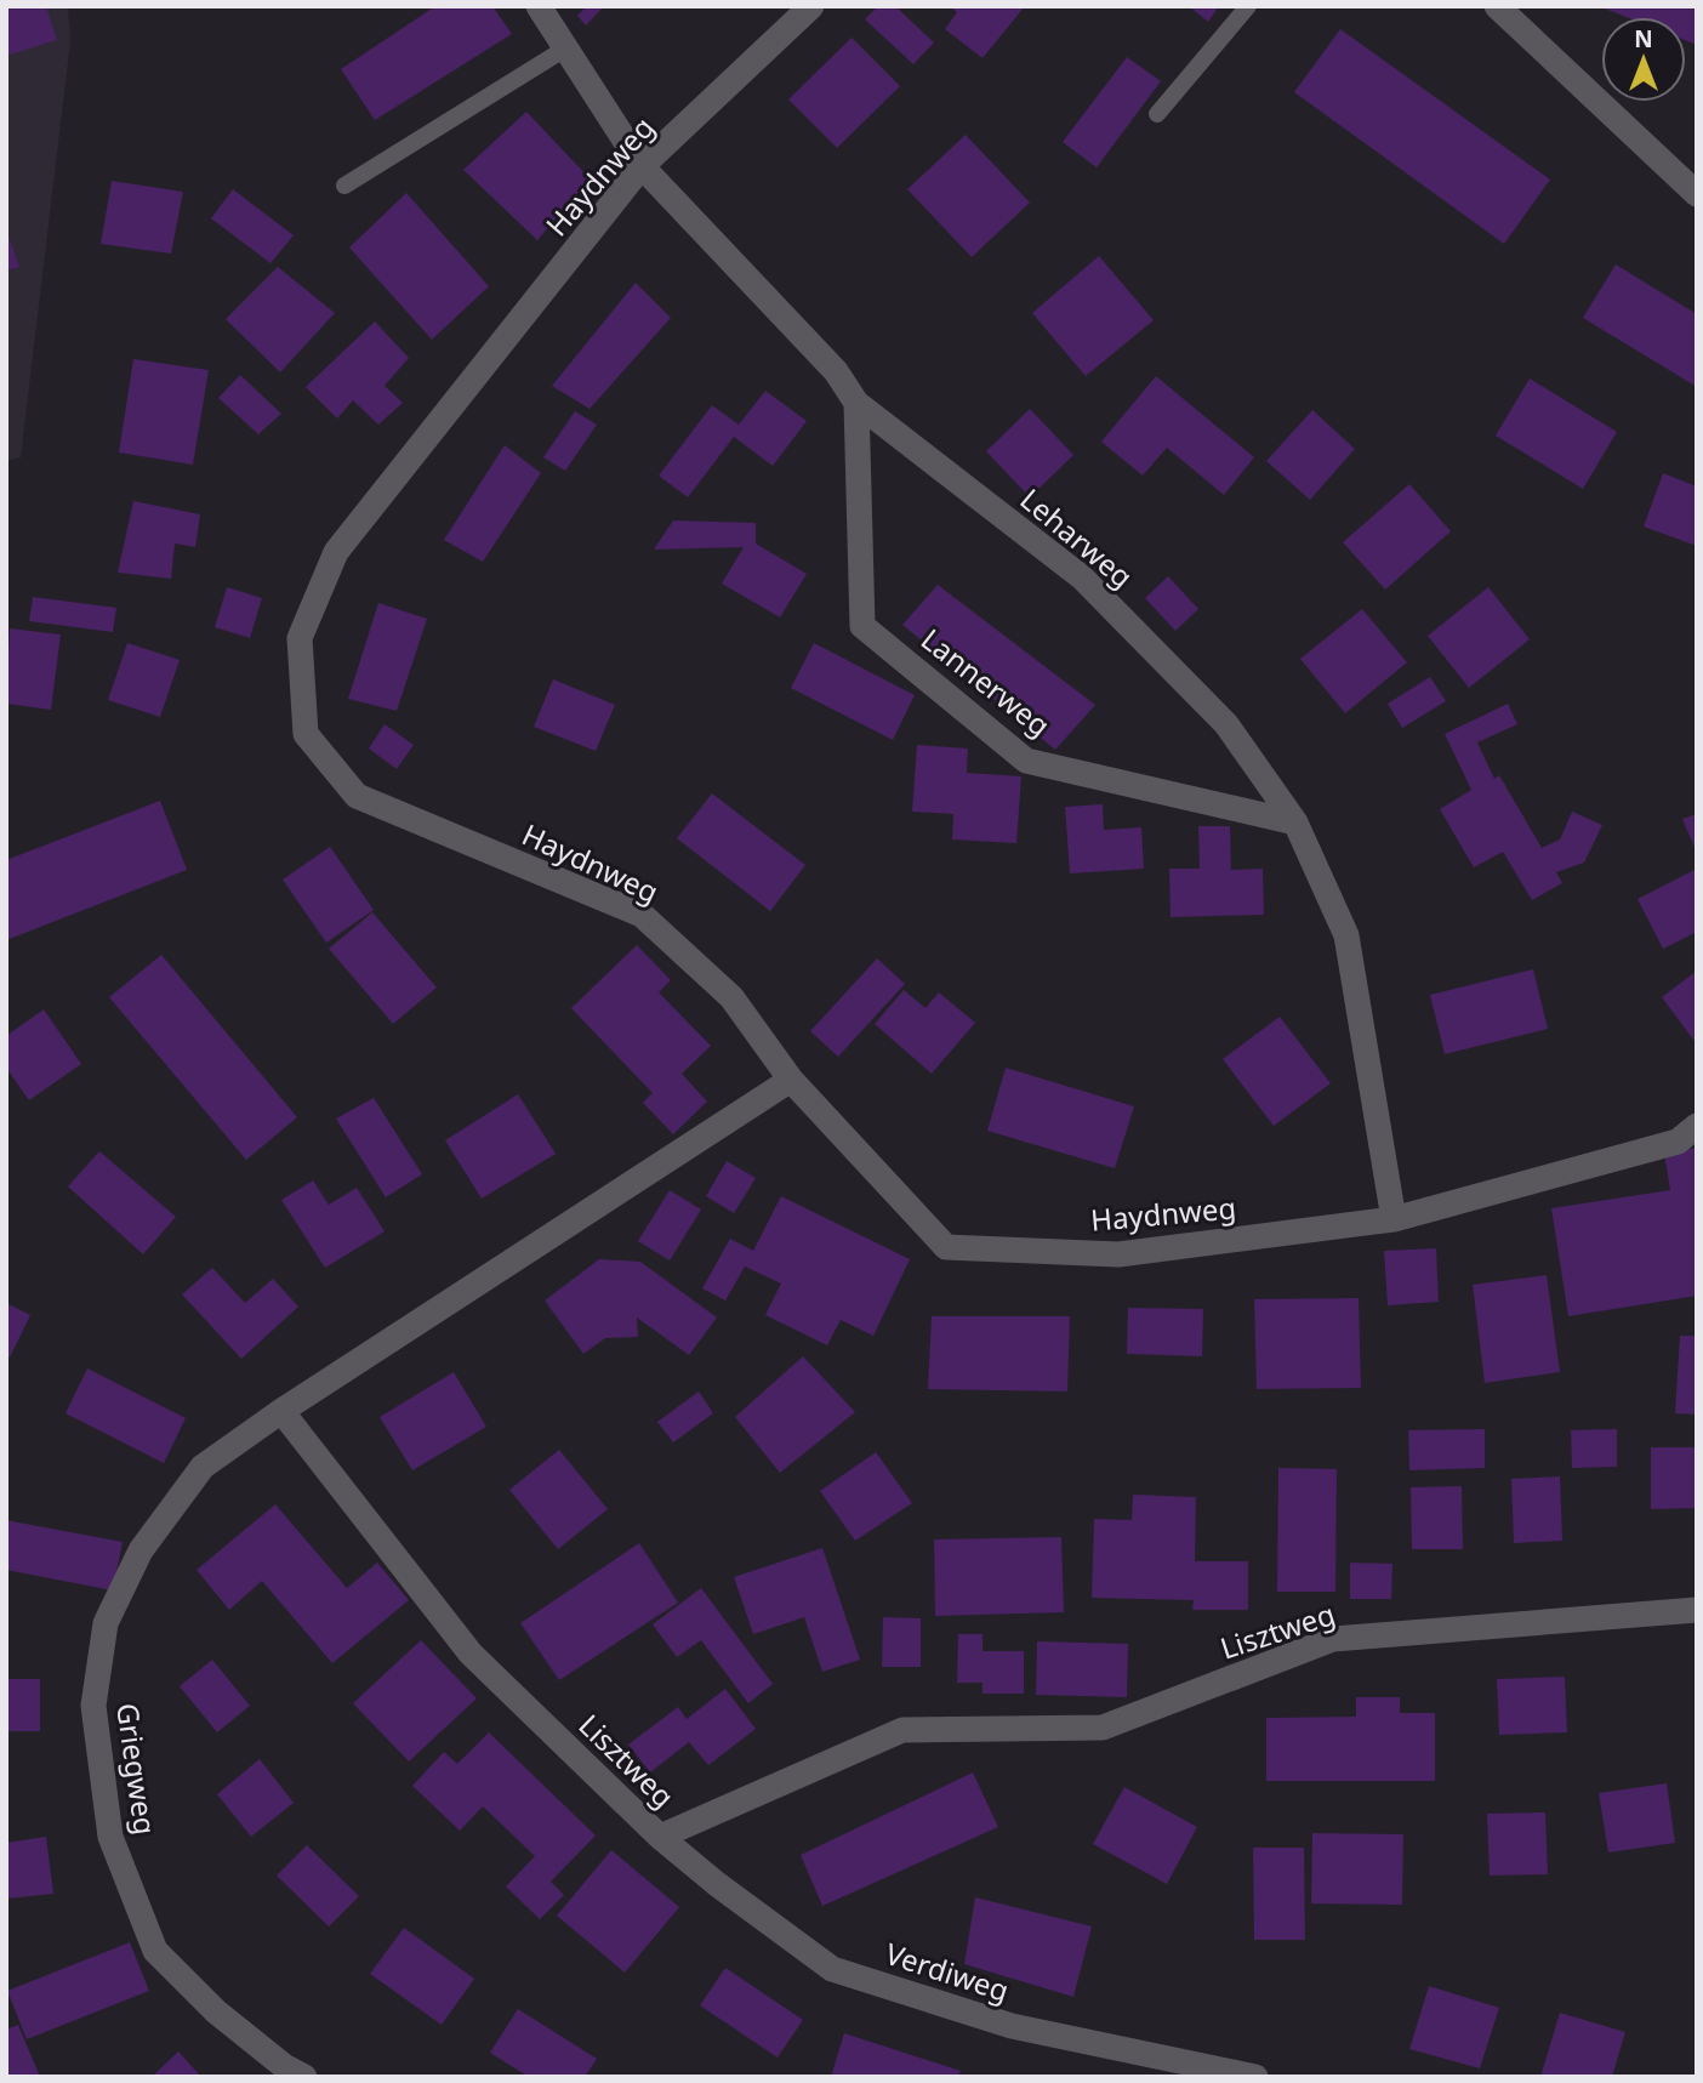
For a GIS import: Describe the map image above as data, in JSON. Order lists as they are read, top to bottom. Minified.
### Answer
{"streets":{"street":["Haydnweg","Leharweg","Lannerweg","Lisztweg","Griegweg","Verdiweg"]},"crossings":[["Haydnweg","Leharweg"],["Leharweg","Lannerweg"],["Lisztweg","Griegweg"],["Lisztweg","Verdiweg"]],"north":"top"}
